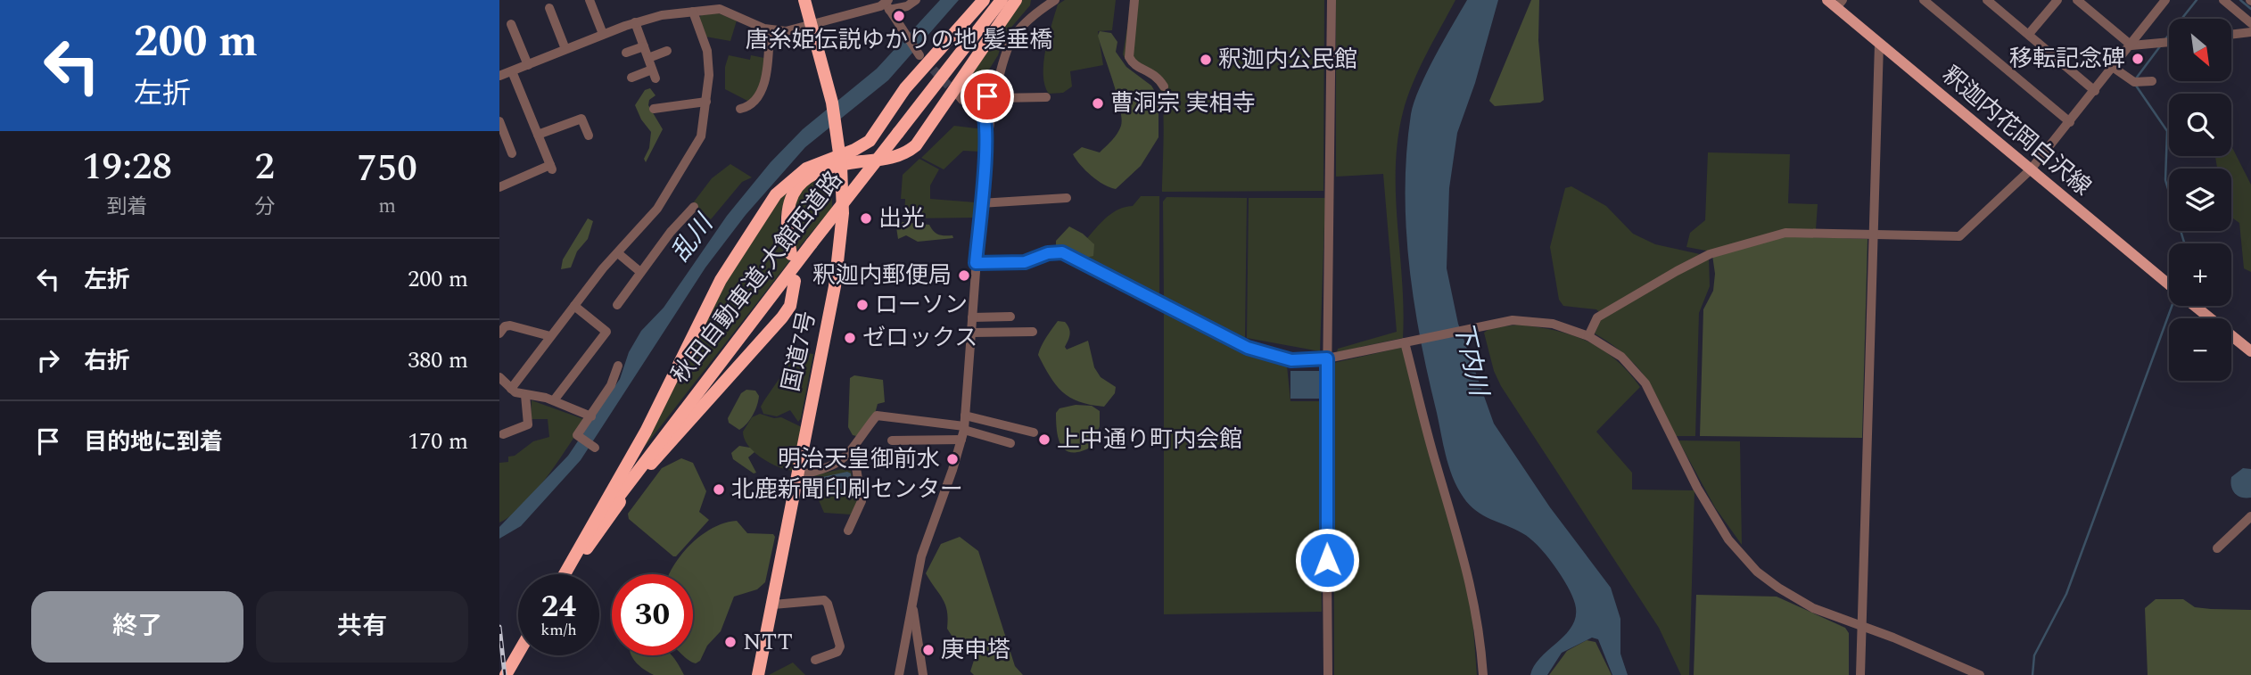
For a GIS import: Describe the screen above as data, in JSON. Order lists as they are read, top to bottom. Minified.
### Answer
{"streets":{"highway":["秋田自動車道;大館西道路","国道7号"],"main road":["釈迦内花岡白沢線"]},"water":["乱川","下内川"],"places":["唐糸姫伝説ゆかりの地 髪垂橋","移転記念碑","釈迦内公民館","曹洞宗 実相寺","出光","釈迦内郵便局","ローソン","ゼロックス","上中通り町内会館","明治天皇御前水","北鹿新聞印刷センター","NTT","庚申塔"],"north":"bottom right","page":{"turn":["200 m","左折"],"map_buttons":["+","−"],"eta":["19:28","到着","2","分","750","m"],"list":[{"name":"左折","value":"200 m"},{"name":"右折","value":"380 m"},{"name":"目的地に到着","value":"170 m"}],"speed":"24 km/h","limit":"30","buttons":["終了","共有"]}}
